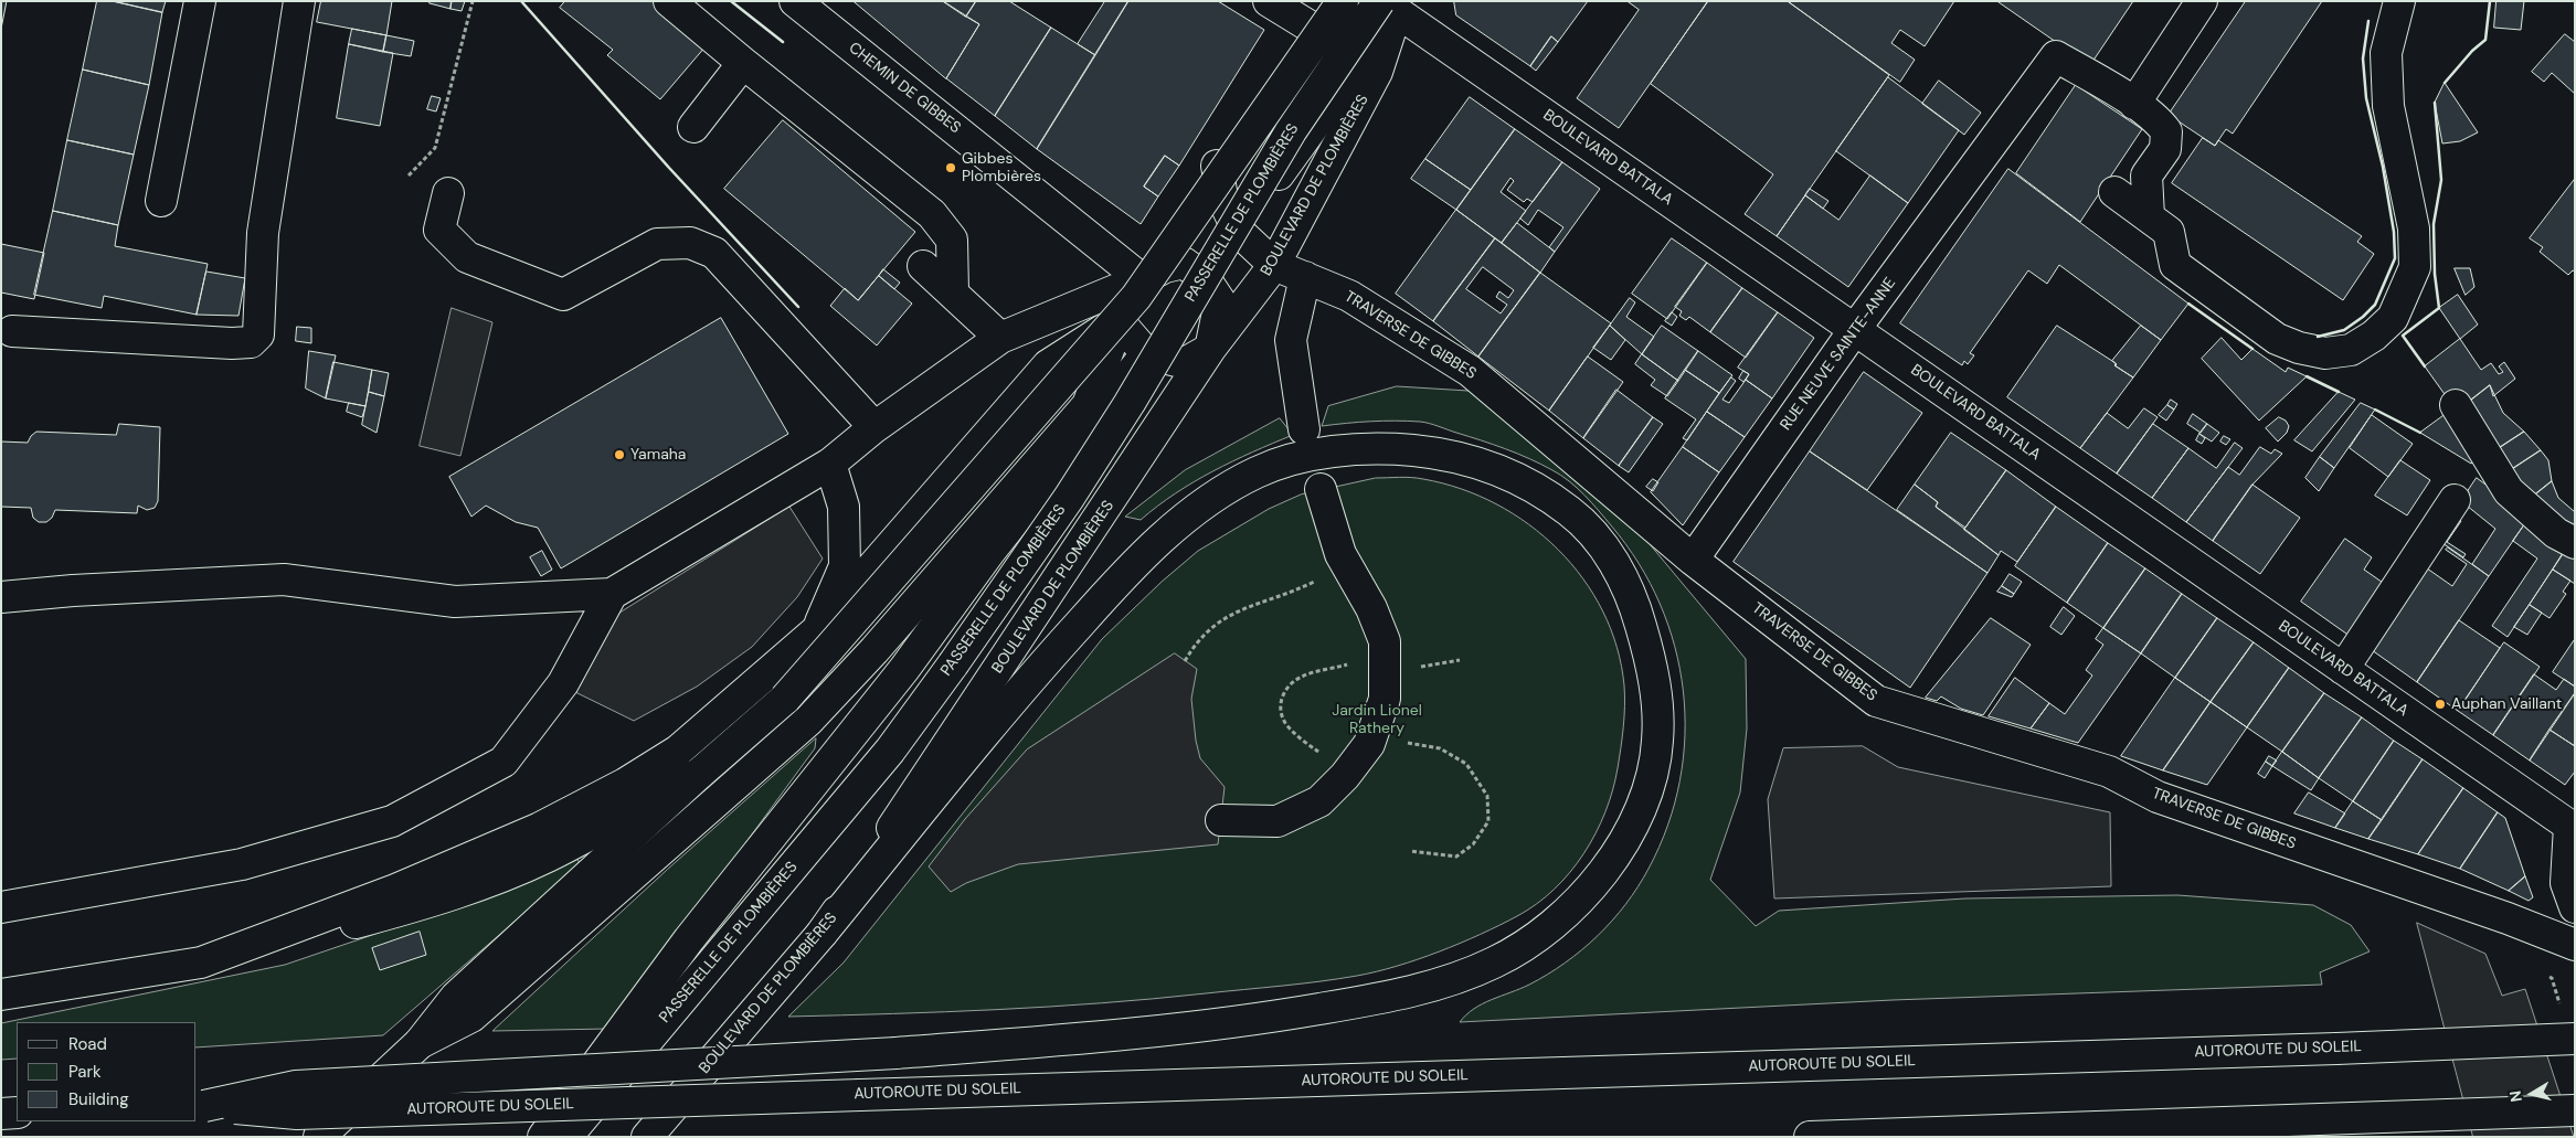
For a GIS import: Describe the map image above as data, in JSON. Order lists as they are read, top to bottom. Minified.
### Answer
{"streets":{"main road":["CHEMIN DE GIBBES","BOULEVARD BATTALA","BOULEVARD DE PLOMBIÈRES","PASSERELLE DE PLOMBIÈRES","TRAVERSE DE GIBBES","RUE NEUVE SAINTE-ANNE","AUTOROUTE DU SOLEIL"]},"crossings":[["BOULEVARD BATTALA","BOULEVARD DE PLOMBIÈRES"],["BOULEVARD BATTALA","PASSERELLE DE PLOMBIÈRES"],["BOULEVARD BATTALA","RUE NEUVE SAINTE-ANNE"],["BOULEVARD DE PLOMBIÈRES","PASSERELLE DE PLOMBIÈRES"],["BOULEVARD DE PLOMBIÈRES","TRAVERSE DE GIBBES"],["TRAVERSE DE GIBBES","RUE NEUVE SAINTE-ANNE"]],"parks":["Jardin Lionel Rathery"],"places":["Gibbes Plombières","Yamaha","Auphan Vaillant"],"legend":["Road","Park","Building"],"north":"left"}
